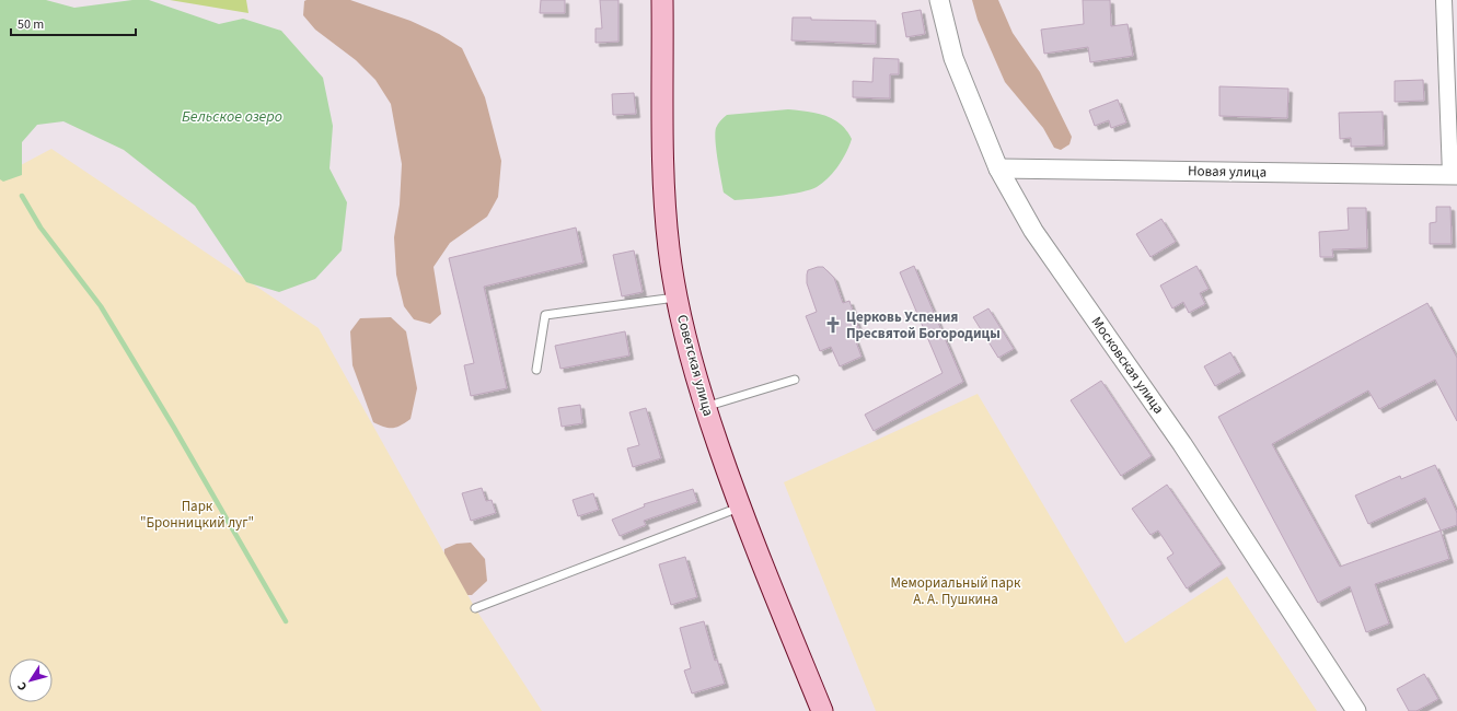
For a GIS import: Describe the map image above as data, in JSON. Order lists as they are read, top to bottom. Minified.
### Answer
{"streets":{"main road":["Советская улица"],"street":["Новая улица","Московская улица"]},"crossings":[["Новая улица","Московская улица"]],"water":["Бельское озеро"],"parks":["Парк \"Бронницкий луг\"","Мемориальный парк А. А. Пушкина"],"places":{"church":["Церковь Успения Пресвятой Богородицы"]},"scale_bar":"50 m","north":"bottom left"}
